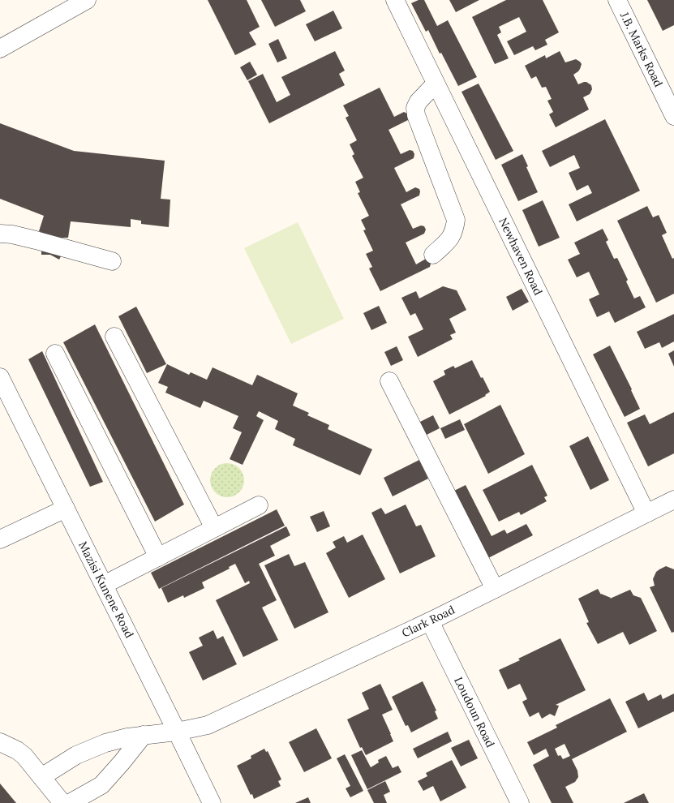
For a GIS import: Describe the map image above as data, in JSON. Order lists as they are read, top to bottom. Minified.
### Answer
{"streets":{"street":["J.B. Marks Road","Newhaven Road","Mazisi Kunene Road","Clark Road","Loudoun Road"]},"crossings":[["Newhaven Road","Clark Road"],["Mazisi Kunene Road","Clark Road"],["Clark Road","Loudoun Road"]]}
